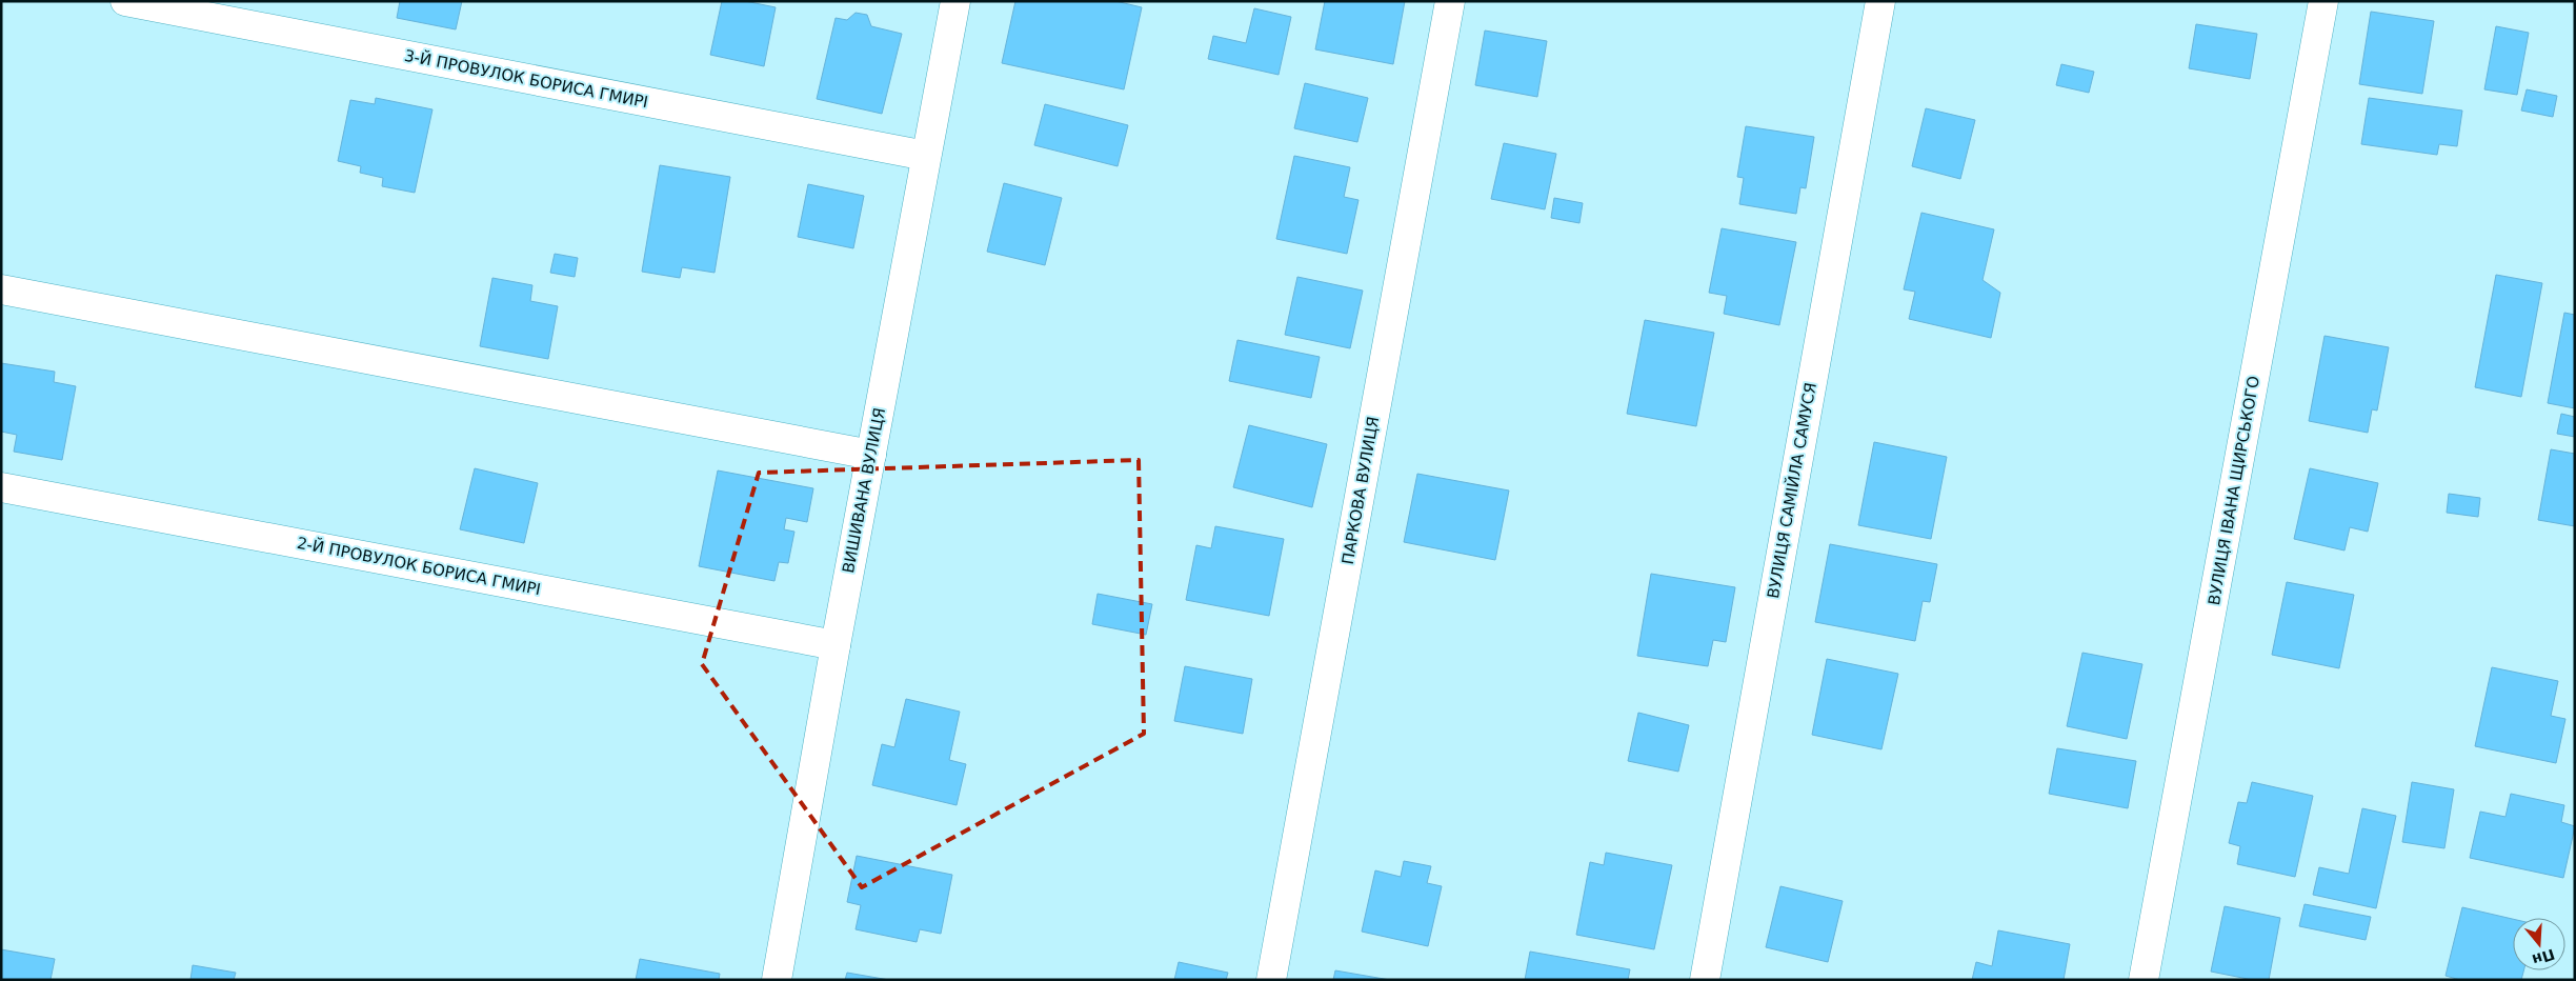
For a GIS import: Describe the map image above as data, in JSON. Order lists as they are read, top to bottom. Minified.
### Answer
{"streets":{"street":["3-Й ПРОВУЛОК БОРИСА ГМИРІ","ВИШИВАНА ВУЛИЦЯ","ПАРКОВА ВУЛИЦЯ","ВУЛИЦЯ САМІЙЛА САМУСЯ","ВУЛИЦЯ ІВАНА ЩИРСЬКОГО","2-Й ПРОВУЛОК БОРИСА ГМИРІ"]},"crossings":[["3-Й ПРОВУЛОК БОРИСА ГМИРІ","ВИШИВАНА ВУЛИЦЯ"],["ВИШИВАНА ВУЛИЦЯ","2-Й ПРОВУЛОК БОРИСА ГМИРІ"]],"north":"bottom"}
